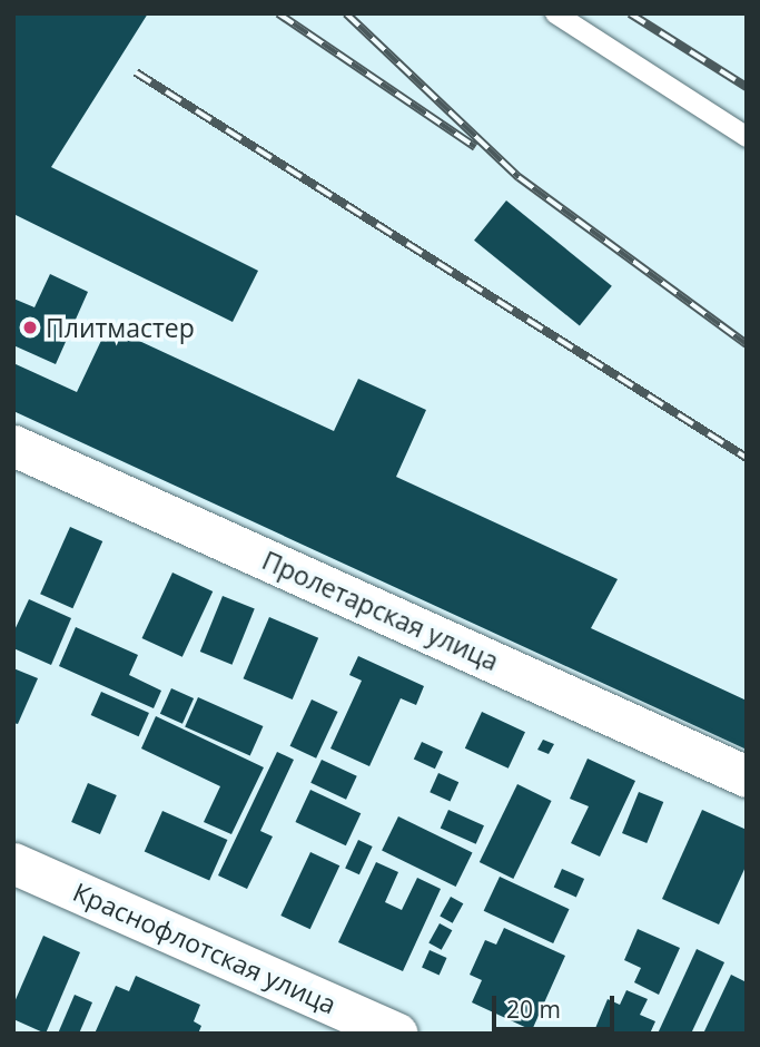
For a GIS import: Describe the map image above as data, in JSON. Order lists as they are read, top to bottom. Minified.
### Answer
{"streets":{"street":["Пролетарская улица","Краснофлотская улица"]},"places":["Плитмастер"],"scale_bar":"20 m"}
